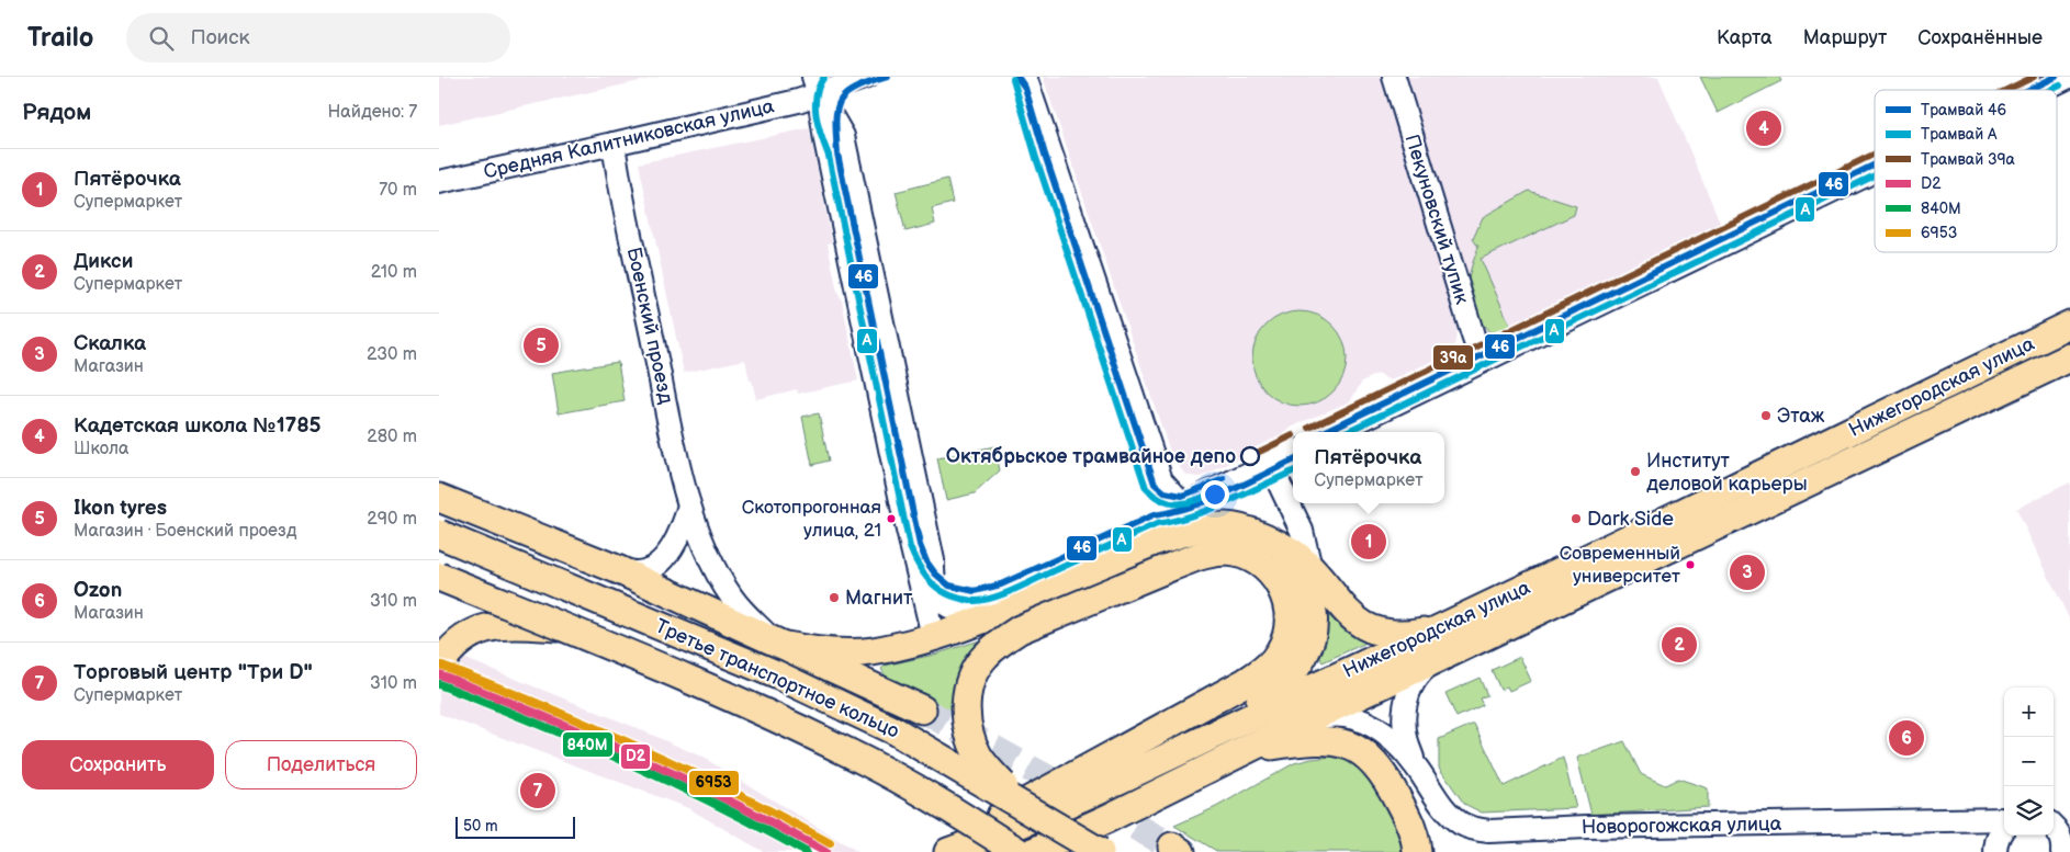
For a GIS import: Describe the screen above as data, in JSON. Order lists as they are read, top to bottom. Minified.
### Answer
{"streets":{"main road":["Нижегородская улица","Третье транспортное кольцо"],"street":["Средняя Калитниковская улица","Пекуновский тупик","Боенский проезд","Новорогожская улица"]},"crossings":[["Средняя Калитниковская улица","Боенский проезд"]],"places":["Этаж","Октябрьское трамвайное депо","Институт деловой карьеры","Скотопрогонная улица, 21","Dark Side","Современный университет","Магнит"],"lines":["tram line 46","tram line А","tram line 39а","transit line 6953","transit line D2","transit line 840М"],"legend":["Трамвай 46","Трамвай А","Трамвай 39а","D2","840М","6953"],"scale_bar":"50 m","page":{"header":"Trailo","search":"Поиск","nav":["Карта","Маршрут","Сохранённые"],"heading":["Рядом","Найдено: 7"],"pins":["4","5","1","3","2","6","7"],"list":[{"mark":"1","name":"Пятёрочка","note":"Супермаркет","value":"70 m"},{"mark":"2","name":"Дикси","note":"Супермаркет","value":"210 m"},{"mark":"3","name":"Скалка","note":"Магазин","value":"230 m"},{"mark":"4","name":"Кадетская школа №1785","note":"Школа","value":"280 m"},{"mark":"5","name":"Ikon tyres","note":"Магазин · Боенский проезд","value":"290 m"},{"mark":"6","name":"Ozon","note":"Магазин","value":"310 m"},{"mark":"7","name":"Торговый центр \"Три D\"","note":"Супермаркет","value":"310 m"}],"popup":["Пятёрочка","Супермаркет"],"map_buttons":["+","−"],"buttons":["Сохранить","Поделиться"],"scale":"50 m"}}
